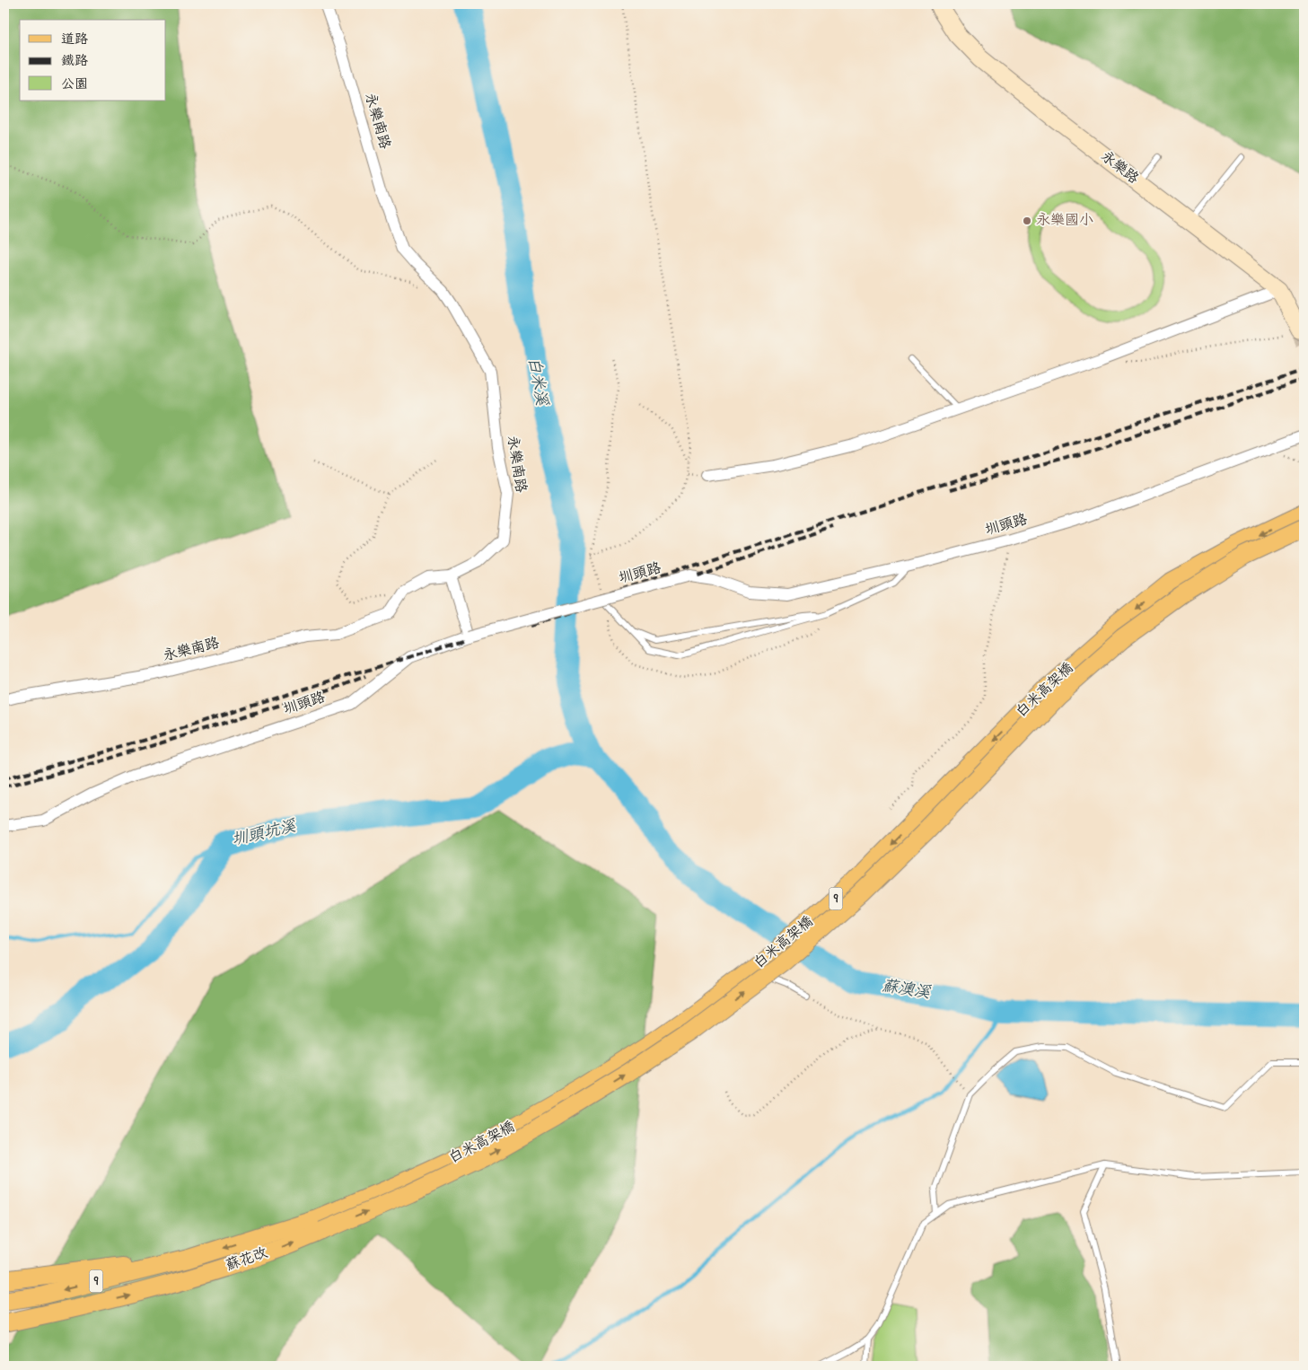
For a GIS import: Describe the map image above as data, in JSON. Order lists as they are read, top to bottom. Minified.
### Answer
{"streets":{"main road":["白米高架橋","9","蘇花改"],"street":["永樂南路","永樂路","圳頭路"]},"crossings":[["白米高架橋","蘇花改"],["9","蘇花改"]],"water":["白米溪","圳頭坑溪","蘇澳溪"],"places":["永樂國小"],"legend":["道路","鐵路","公園"]}
